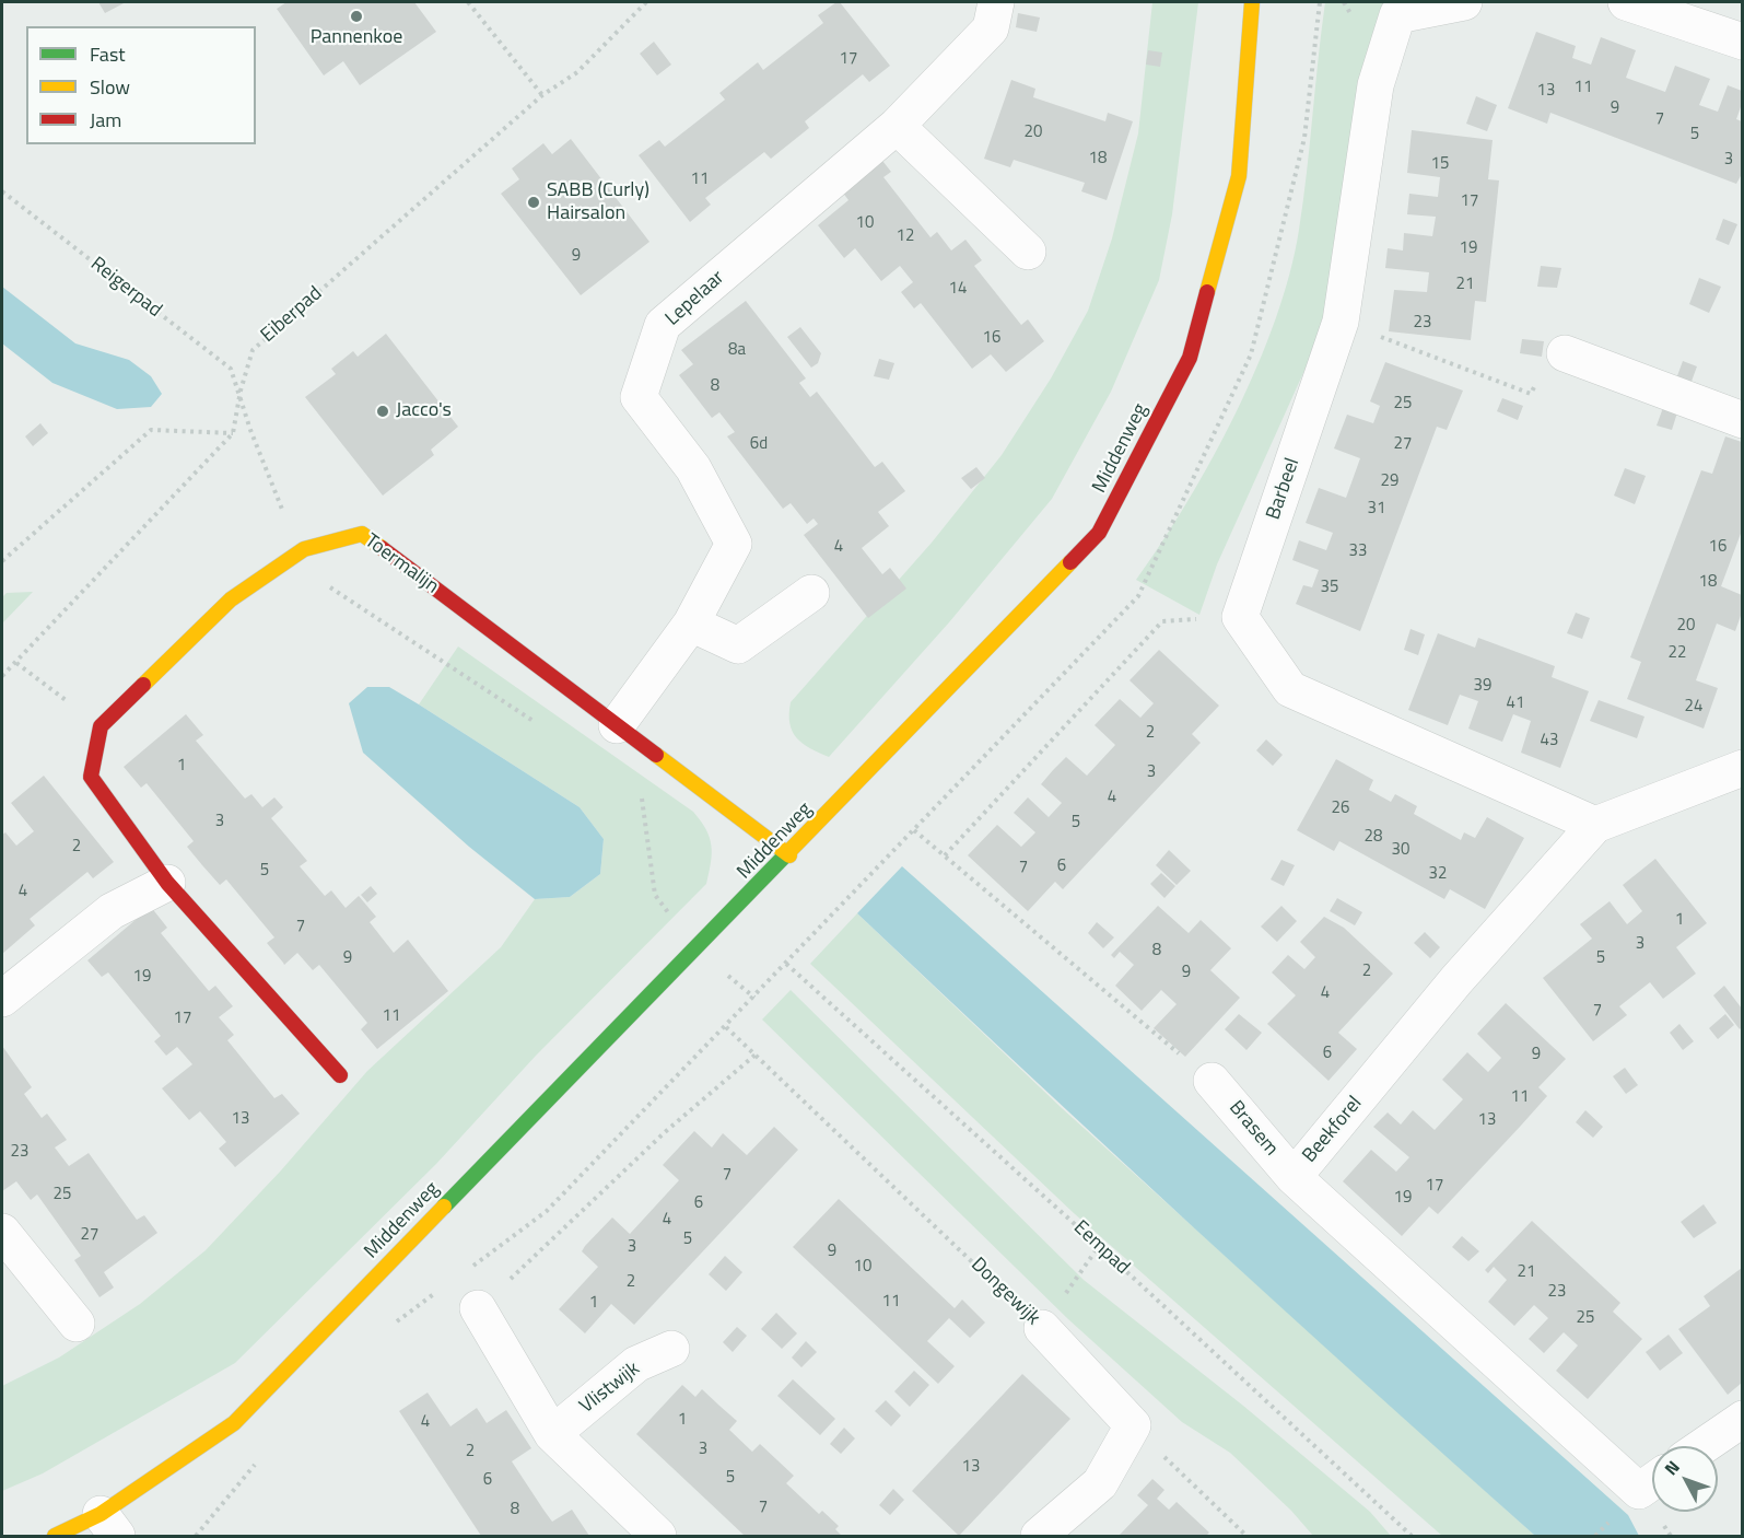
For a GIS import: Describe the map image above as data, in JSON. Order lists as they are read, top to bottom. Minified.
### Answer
{"streets":{"street":["Lepelaar","Middenweg","Barbeel","Toermalijn","Brasem","Beekforel","Dongewijk","Vlistwijk"],"path":["Reigerpad","Eiberpad","Eempad"]},"crossings":[["Reigerpad","Eiberpad"],["Lepelaar","Toermalijn"],["Middenweg","Toermalijn"],["Brasem","Beekforel"]],"places":["Pannenkoe","SABB (Curly) Hairsalon","Jacco's"],"house_numbers":["17","11","13","9","7","20","5","18","3","15","11","17","10","12","19","9","21","14","23","16","8a","8","25","6d","27","29","31","4","16","33","18","35","20","22","39","41","24","2","43","1","3","4","26","3","5","28","2","30","6","7","5","32","4","1","7","3","8","9","5","2","9","19","4","7","11","17","6","9","11","13","13","23","7","17","25","19","6","4","27","5","3","9","10","21","2","23","11","1","25","1","4","3","2","13","5","6","7","8"],"legend":["Fast","Slow","Jam"],"north":"top left"}
